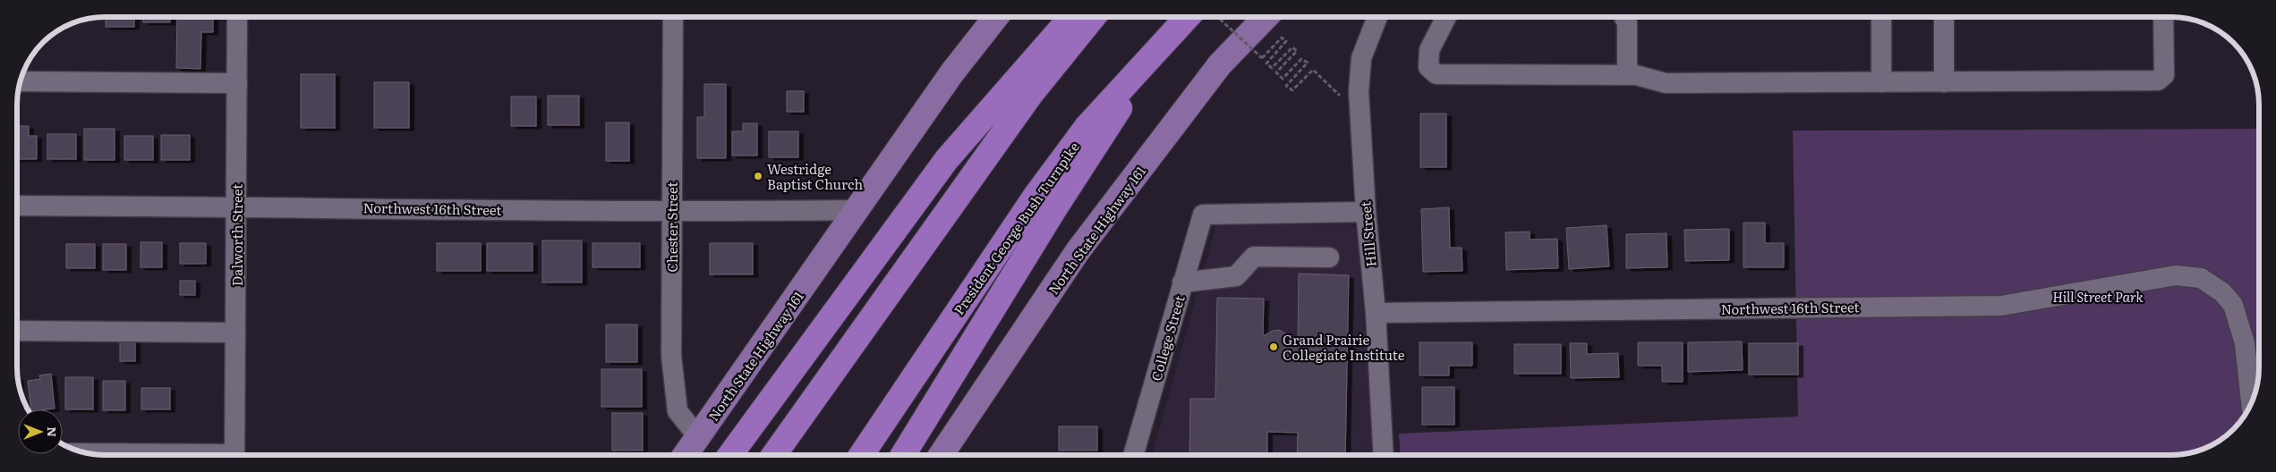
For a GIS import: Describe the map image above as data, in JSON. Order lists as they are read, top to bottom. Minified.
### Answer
{"streets":{"highway":["President George Bush Turnpike"],"main road":["North State Highway 161"],"street":["Northwest 16th Street","Chester Street","Hill Street","Dalworth Street","College Street"]},"crossings":[["Northwest 16th Street","Chester Street"],["Northwest 16th Street","North State Highway 161"],["Northwest 16th Street","Hill Street"],["Northwest 16th Street","Dalworth Street"],["Chester Street","North State Highway 161"],["Hill Street","College Street"]],"parks":["Hill Street Park"],"places":["Westridge Baptist Church","Grand Prairie Collegiate Institute"],"north":"right"}
